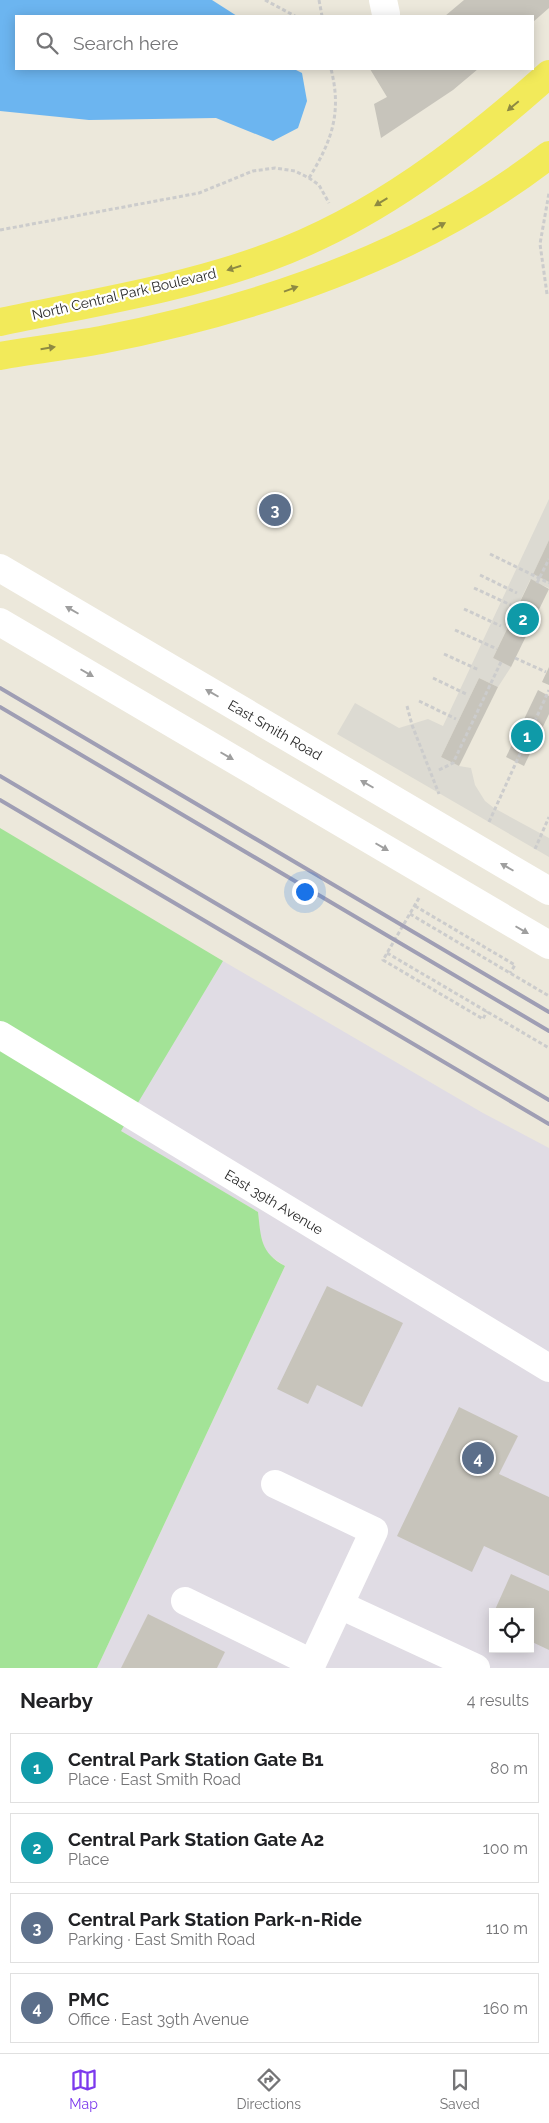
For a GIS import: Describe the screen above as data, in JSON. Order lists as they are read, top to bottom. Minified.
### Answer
{"streets":{"main road":["North Central Park Boulevard"],"street":["East Smith Road","East 39th Avenue"]},"page":{"search":"Search here","pins":["3","2","1","4"],"heading":["Nearby","4 results"],"list":[{"mark":"1","name":"Central Park Station Gate B1","note":"Place · East Smith Road","value":"80 m"},{"mark":"2","name":"Central Park Station Gate A2","note":"Place","value":"100 m"},{"mark":"3","name":"Central Park Station Park-n-Ride","note":"Parking · East Smith Road","value":"110 m"},{"mark":"4","name":"PMC","note":"Office · East 39th Avenue","value":"160 m"}],"nav":["Map","Directions","Saved"]}}
